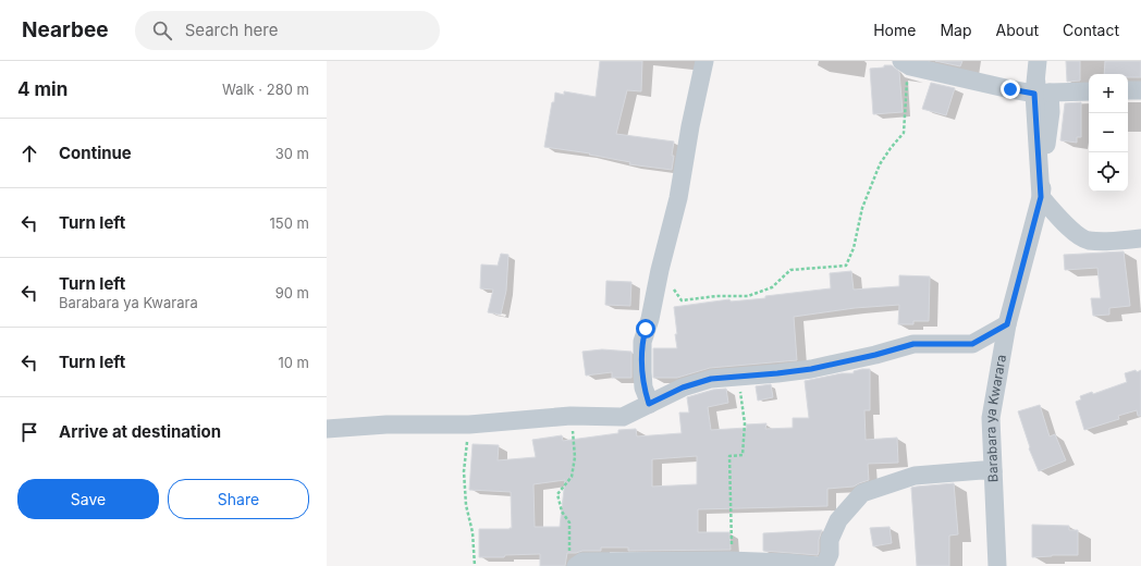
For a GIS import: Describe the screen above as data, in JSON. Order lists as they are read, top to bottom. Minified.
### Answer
{"streets":{"street":["Barabara ya Kwarara"]},"page":{"header":"Nearbee","search":"Search here","nav":["Home","Map","About","Contact"],"heading":["4 min","Walk · 280 m"],"map_buttons":["+","−"],"list":[["Continue","30 m"],["Turn left","150 m"],["Turn left","Barabara ya Kwarara","90 m"],["Turn left","10 m"],"Arrive at destination"],"buttons":["Save","Share"]}}
